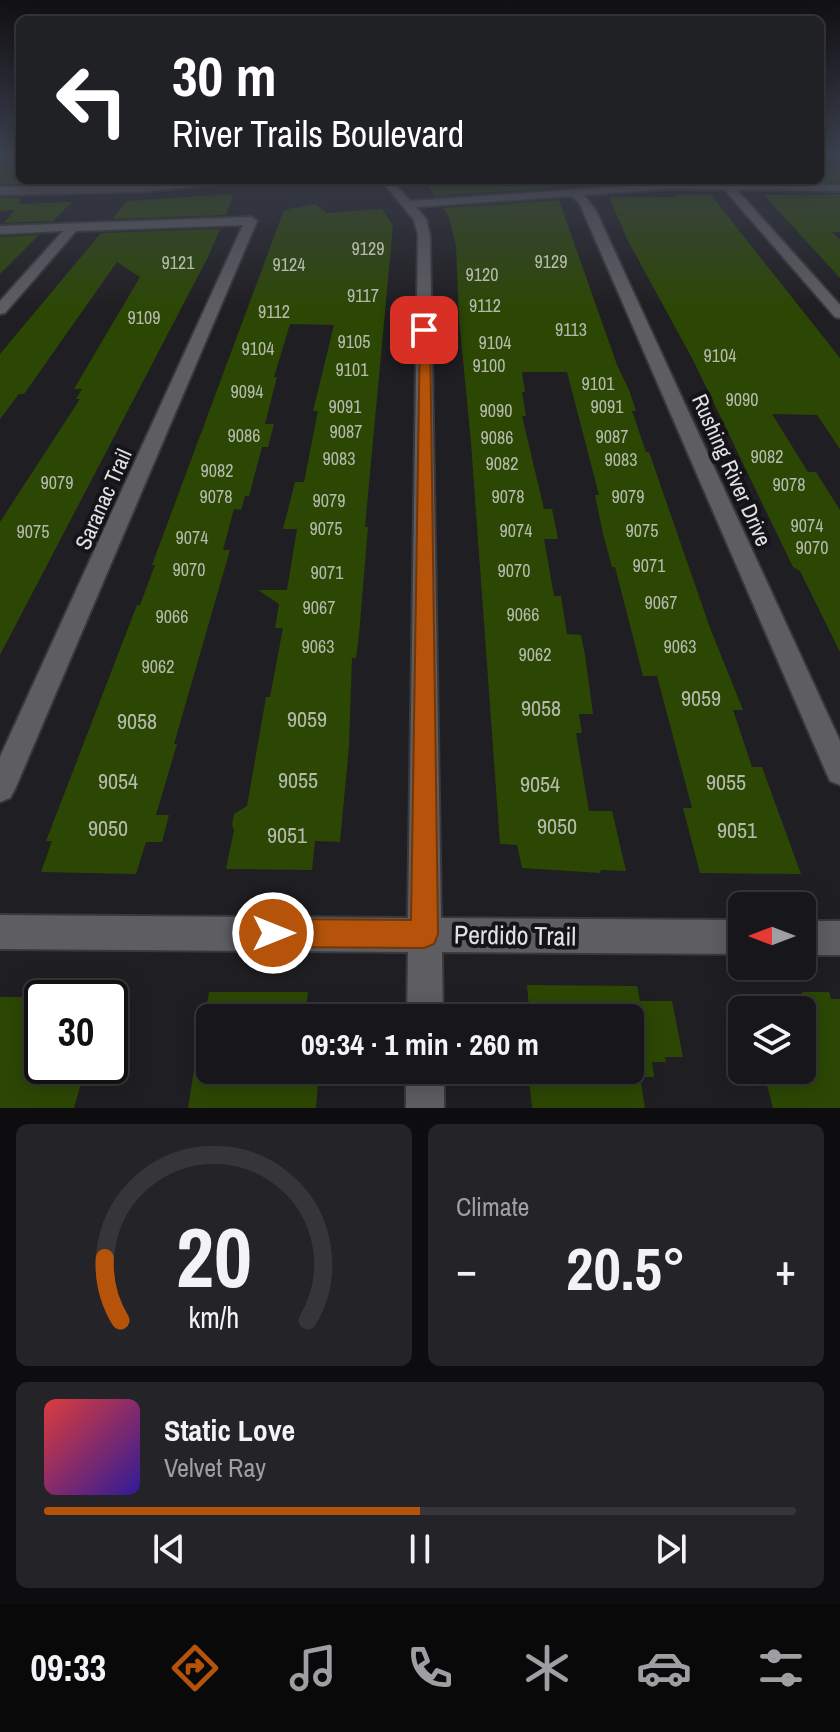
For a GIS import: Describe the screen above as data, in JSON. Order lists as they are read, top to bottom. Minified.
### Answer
{"streets":{"street":["Rushing River Drive","Saranac Trail","Perdido Trail"]},"house_numbers":["9129","9129","9121","9124","9120","9117","9112","9112","9109","9113","9105","9104","9104","9104","9100","9101","9101","9094","9090","9091","9091","9090","9087","9086","9087","9086","9082","9083","9083","9082","9082","9079","9078","9078","9078","9079","9079","9074","9075","9074","9075","9075","9074","9070","9071","9070","9070","9071","9067","9067","9066","9066","9063","9063","9062","9062","9059","9058","9059","9058","9055","9054","9055","9054","9050","9050","9051","9051"],"north":"left","page":{"turn":["30 m","River Trails Boulevard"],"limit":"30","trip":"09:34 · 1 min · 260 m","tile":"Climate","heat":["−","20.5°","+"],"song":["Static Love","Velvet Ray"],"tabs":"09:33","gauge":["20","km/h"]}}
